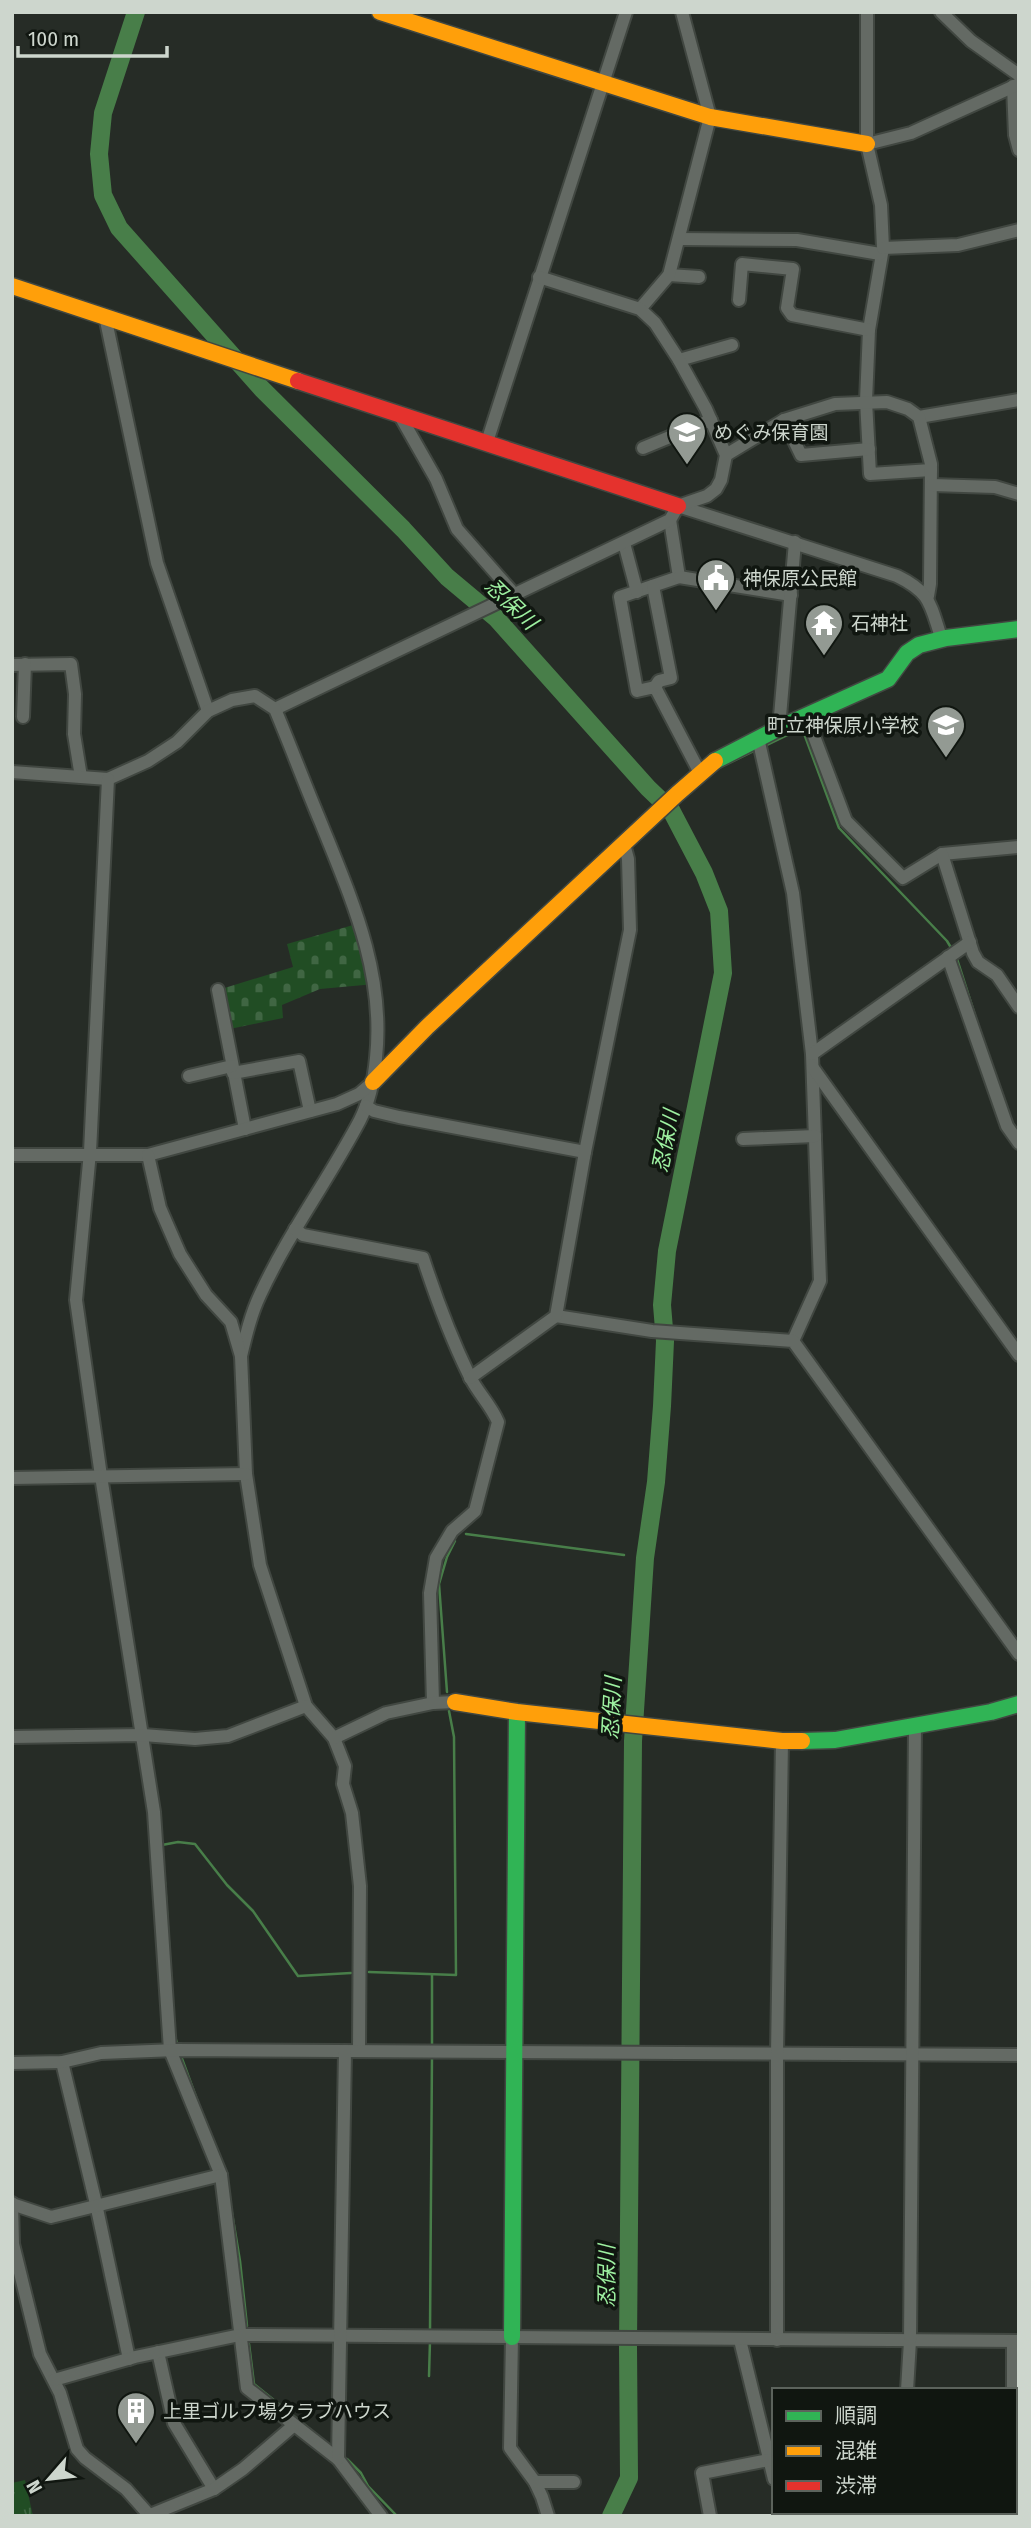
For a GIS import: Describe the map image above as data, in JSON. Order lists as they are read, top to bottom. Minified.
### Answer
{"water":["忍保川"],"places":{"school or university":["めぐみ保育園","町立神保原小学校"],"public building":["神保原公民館"],"temple":["石神社"],"building":["上里ゴルフ場クラブハウス"]},"legend":["順調","混雑","渋滞"],"scale_bar":"100 m","north":"bottom left"}
